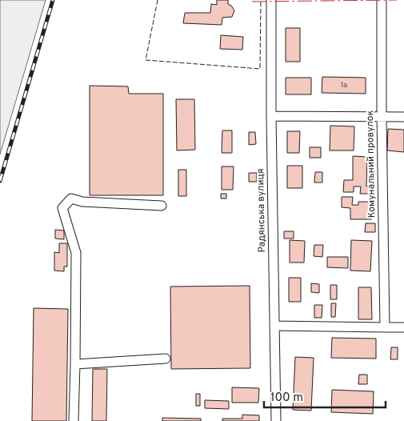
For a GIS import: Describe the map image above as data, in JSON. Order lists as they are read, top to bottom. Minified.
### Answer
{"streets":{"street":["Комунальний провулок","Радянська вулиця"]},"house_numbers":["1а"],"scale_bar":"100 m"}
